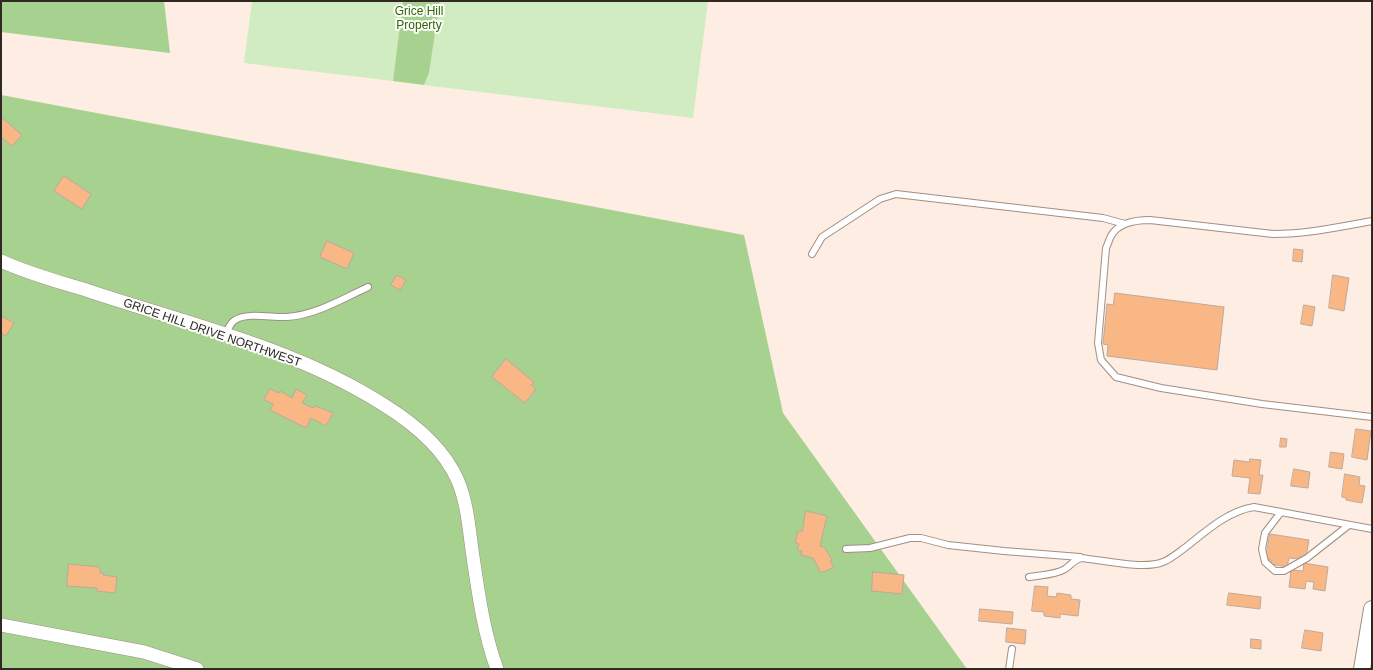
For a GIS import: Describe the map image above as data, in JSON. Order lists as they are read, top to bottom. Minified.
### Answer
{"streets":{"street":["GRICE HILL DRIVE NORTHWEST"]},"parks":["Grice Hill Property"]}
